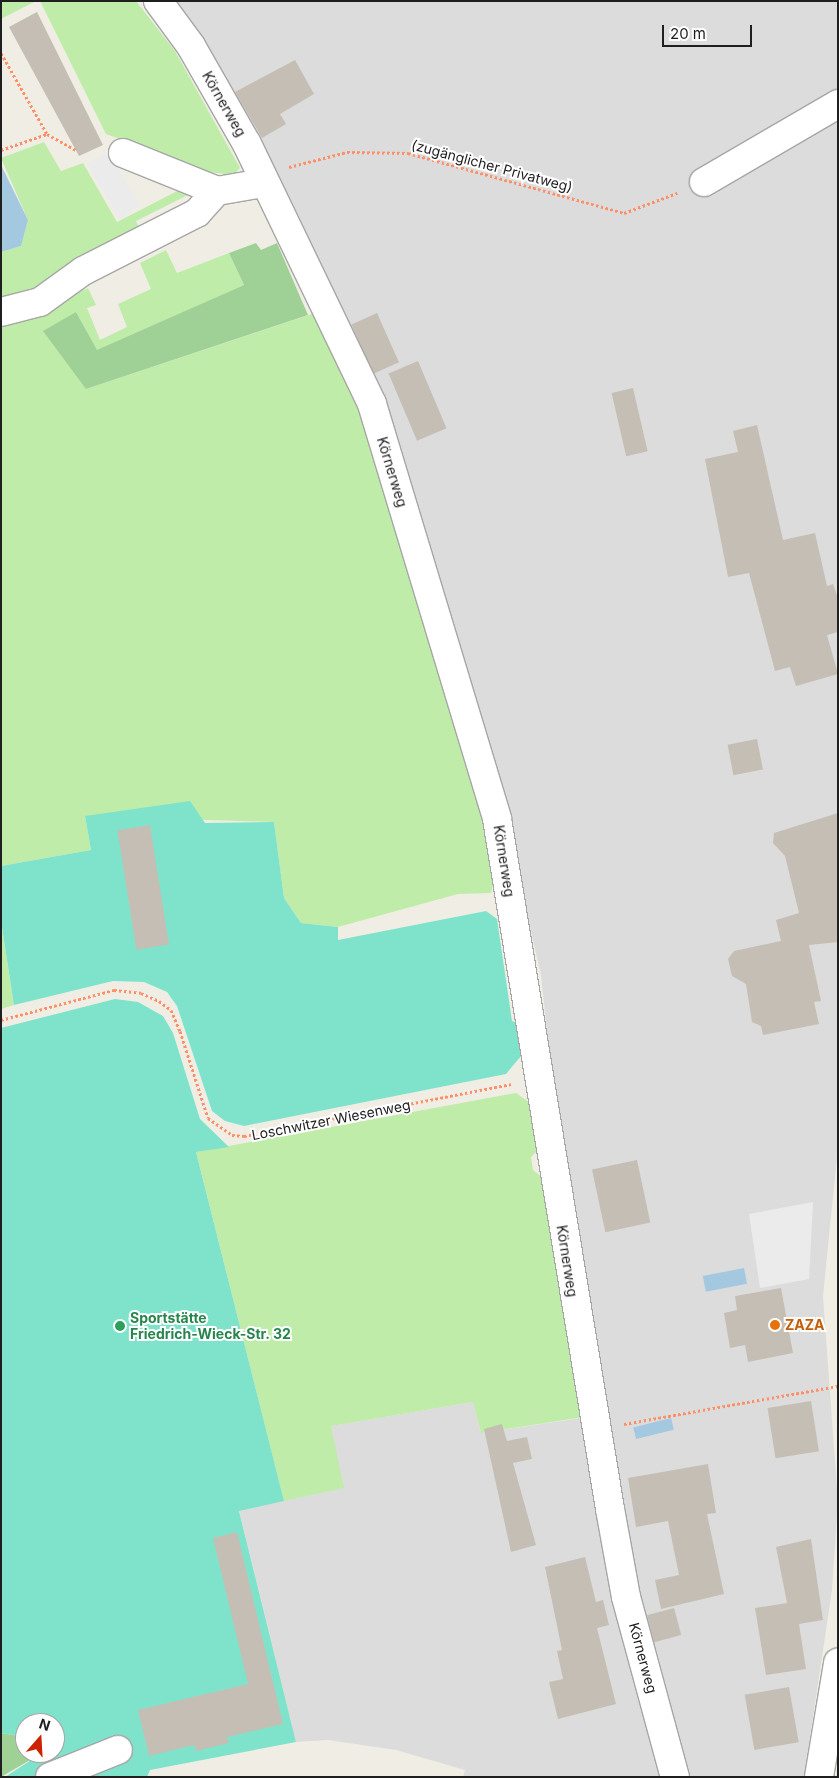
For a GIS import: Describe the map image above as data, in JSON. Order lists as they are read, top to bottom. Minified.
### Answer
{"streets":{"street":["Körnerweg"],"path":["(zugänglicher Privatweg)","Loschwitzer Wiesenweg"]},"crossings":[["Körnerweg","(zugänglicher Privatweg)"],["Körnerweg","Loschwitzer Wiesenweg"]],"places":["ZAZA","Sportstätte Friedrich-Wieck-Str. 32"],"scale_bar":"20 m","north":"top"}
